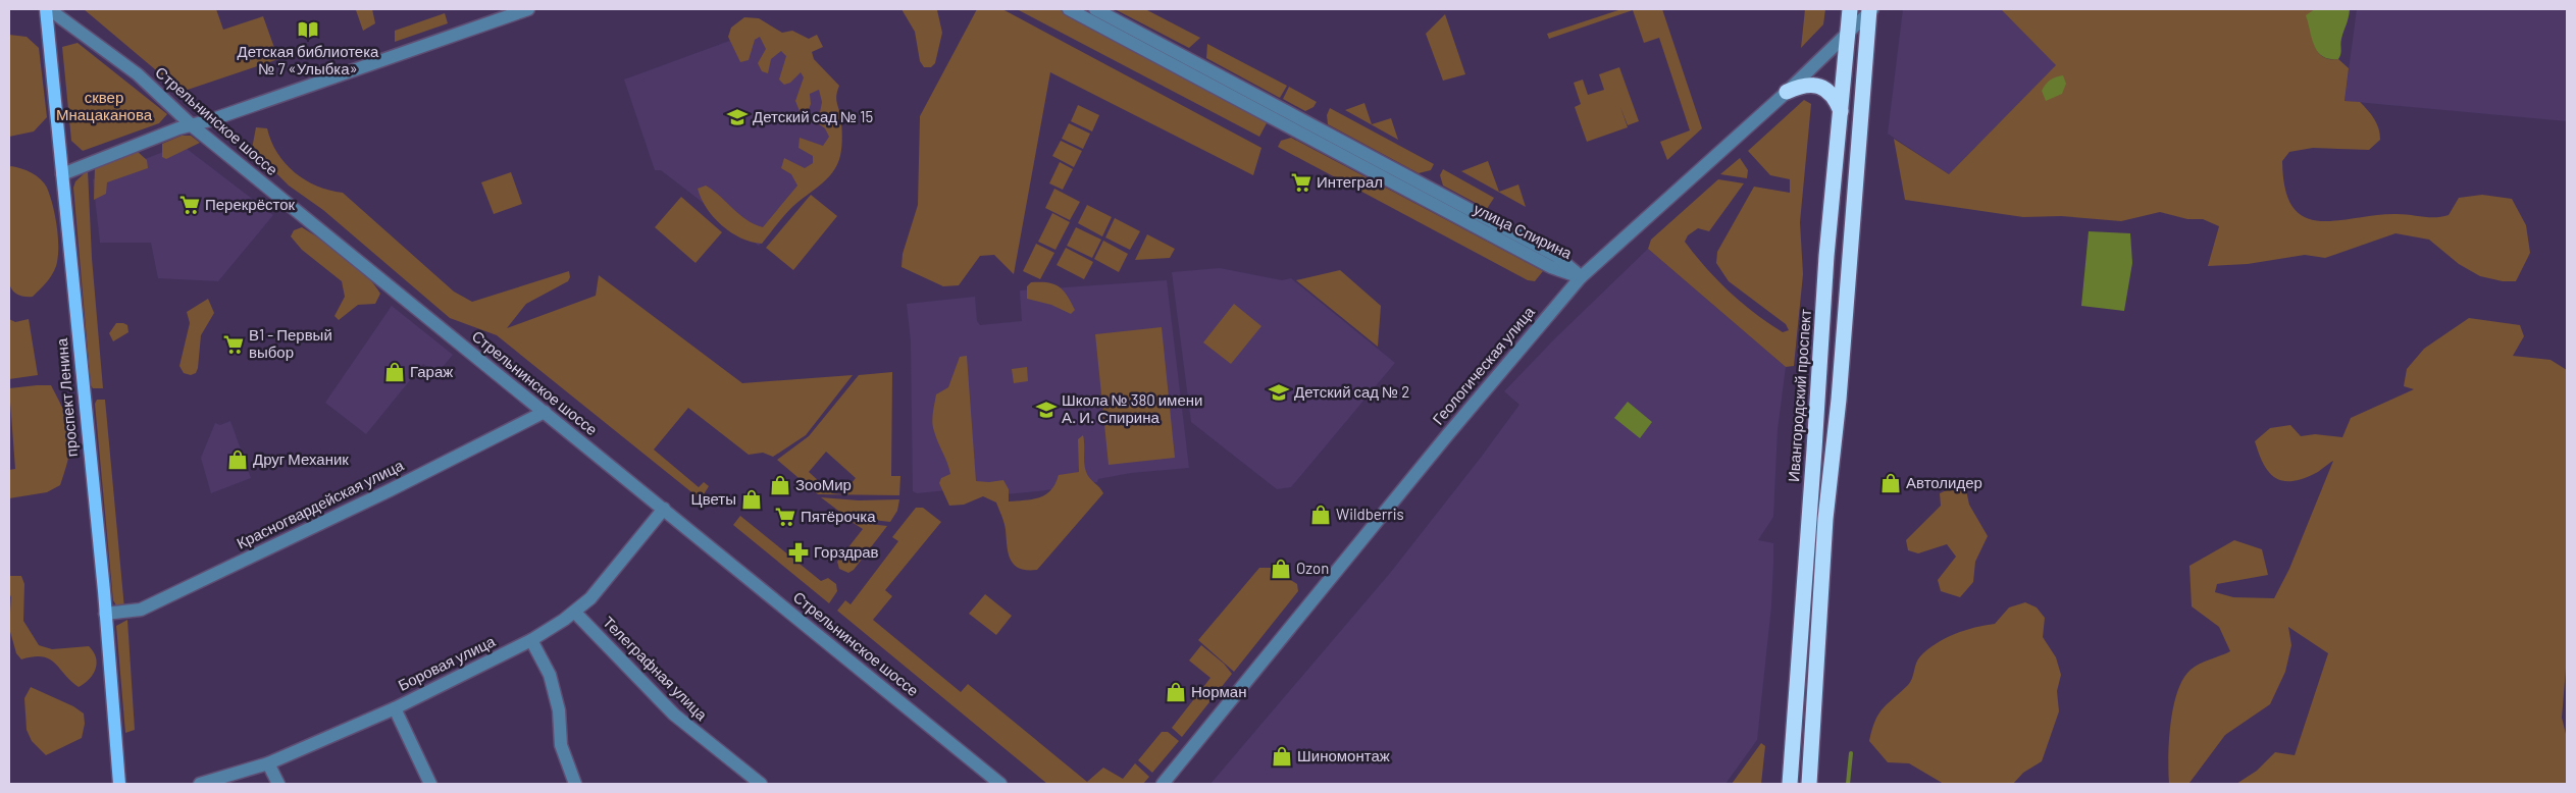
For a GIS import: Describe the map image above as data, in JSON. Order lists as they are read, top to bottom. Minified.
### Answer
{"streets":{"highway":["Ивангородский проспект"],"main road":["проспект Ленина"],"street":["Стрельнинское шоссе","улица Спирина","Геологическая улица","Красногвардейская улица","Боровая улица","Телеграфная улица"]},"crossings":[["Стрельнинское шоссе","проспект Ленина"],["Стрельнинское шоссе","Красногвардейская улица"],["Стрельнинское шоссе","Боровая улица"],["улица Спирина","Геологическая улица"],["Геологическая улица","Ивангородский проспект"],["проспект Ленина","Красногвардейская улица"],["Боровая улица","Телеграфная улица"]],"parks":["сквер Мнацаканова"],"places":{"library":["Детская библиотека № 7 «Улыбка»"],"school or university":["Детский сад № 15","Детский сад № 2","Школа № 380 имени А. И. Спирина"],"supermarket":["Интеграл","Перекрёсток","В1 - Первый выбор","Пятёрочка"],"shop":["Гараж","Друг Механик","Автолидер","ЗооМир","Цветы","Wildberris","Ozon","Норман","Шиномонтаж"],"pharmacy":["Горздрав"]}}
